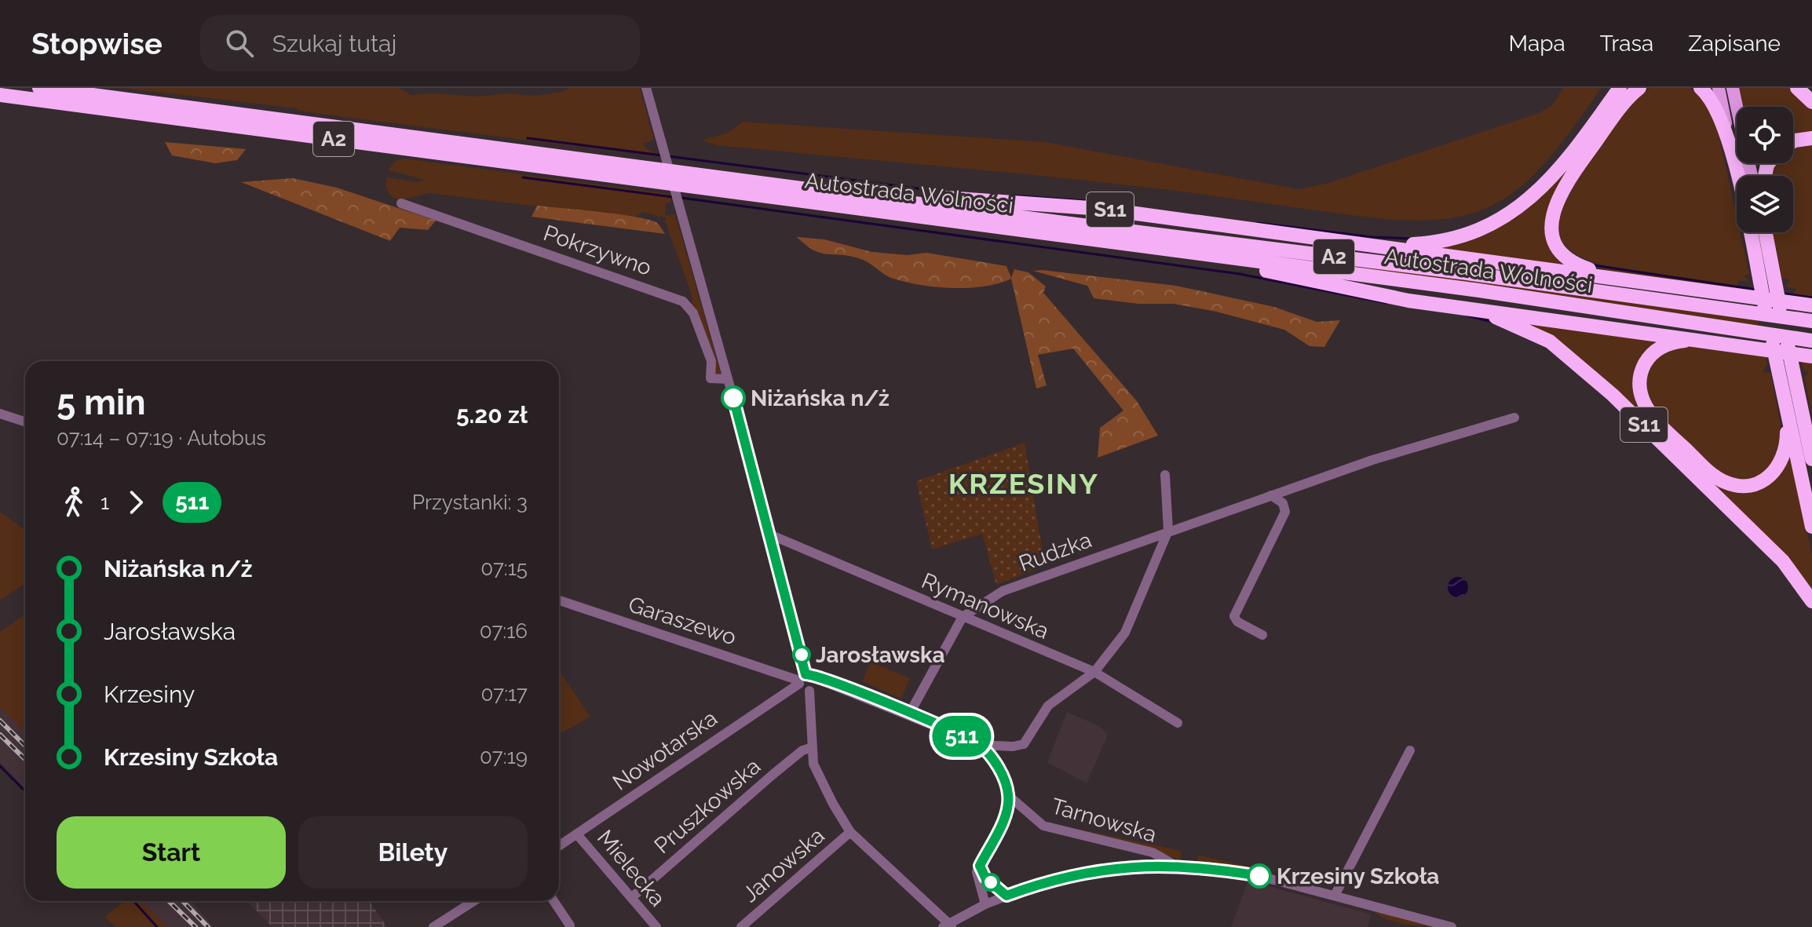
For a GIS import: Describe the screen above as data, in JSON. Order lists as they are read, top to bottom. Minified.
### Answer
{"streets":{"highway":["A2","Autostrada Wolności","S11"],"street":["Pokrzywno","Rudzka","Rymanowska","Garaszewo","Nowotarska","Pruszkowska","Tarnowska","Janowska","Mielecka"]},"crossings":[["Autostrada Wolności","S11"],["Rudzka","Rymanowska"],["Rudzka","Garaszewo"],["Garaszewo","Nowotarska"],["Garaszewo","Tarnowska"],["Nowotarska","Mielecka"],["Pruszkowska","Mielecka"]],"districts":["KRZESINY"],"places":["Niżańska n/ż","Jarosławska","Krzesiny Szkoła"],"lines":["bus line 511"],"page":{"header":"Stopwise","search":"Szukaj tutaj","nav":["Mapa","Trasa","Zapisane"],"on_map":"511","heading":["5 min","07:14 – 07:19 · Autobus","5.20 zł"],"legs":["1","511","Przystanki: 3"],"list":[{"name":"Niżańska n/ż","value":"07:15"},{"name":"Jarosławska","value":"07:16"},{"name":"Krzesiny","value":"07:17"},{"name":"Krzesiny Szkoła","value":"07:19"}],"buttons":["Start","Bilety"]}}
